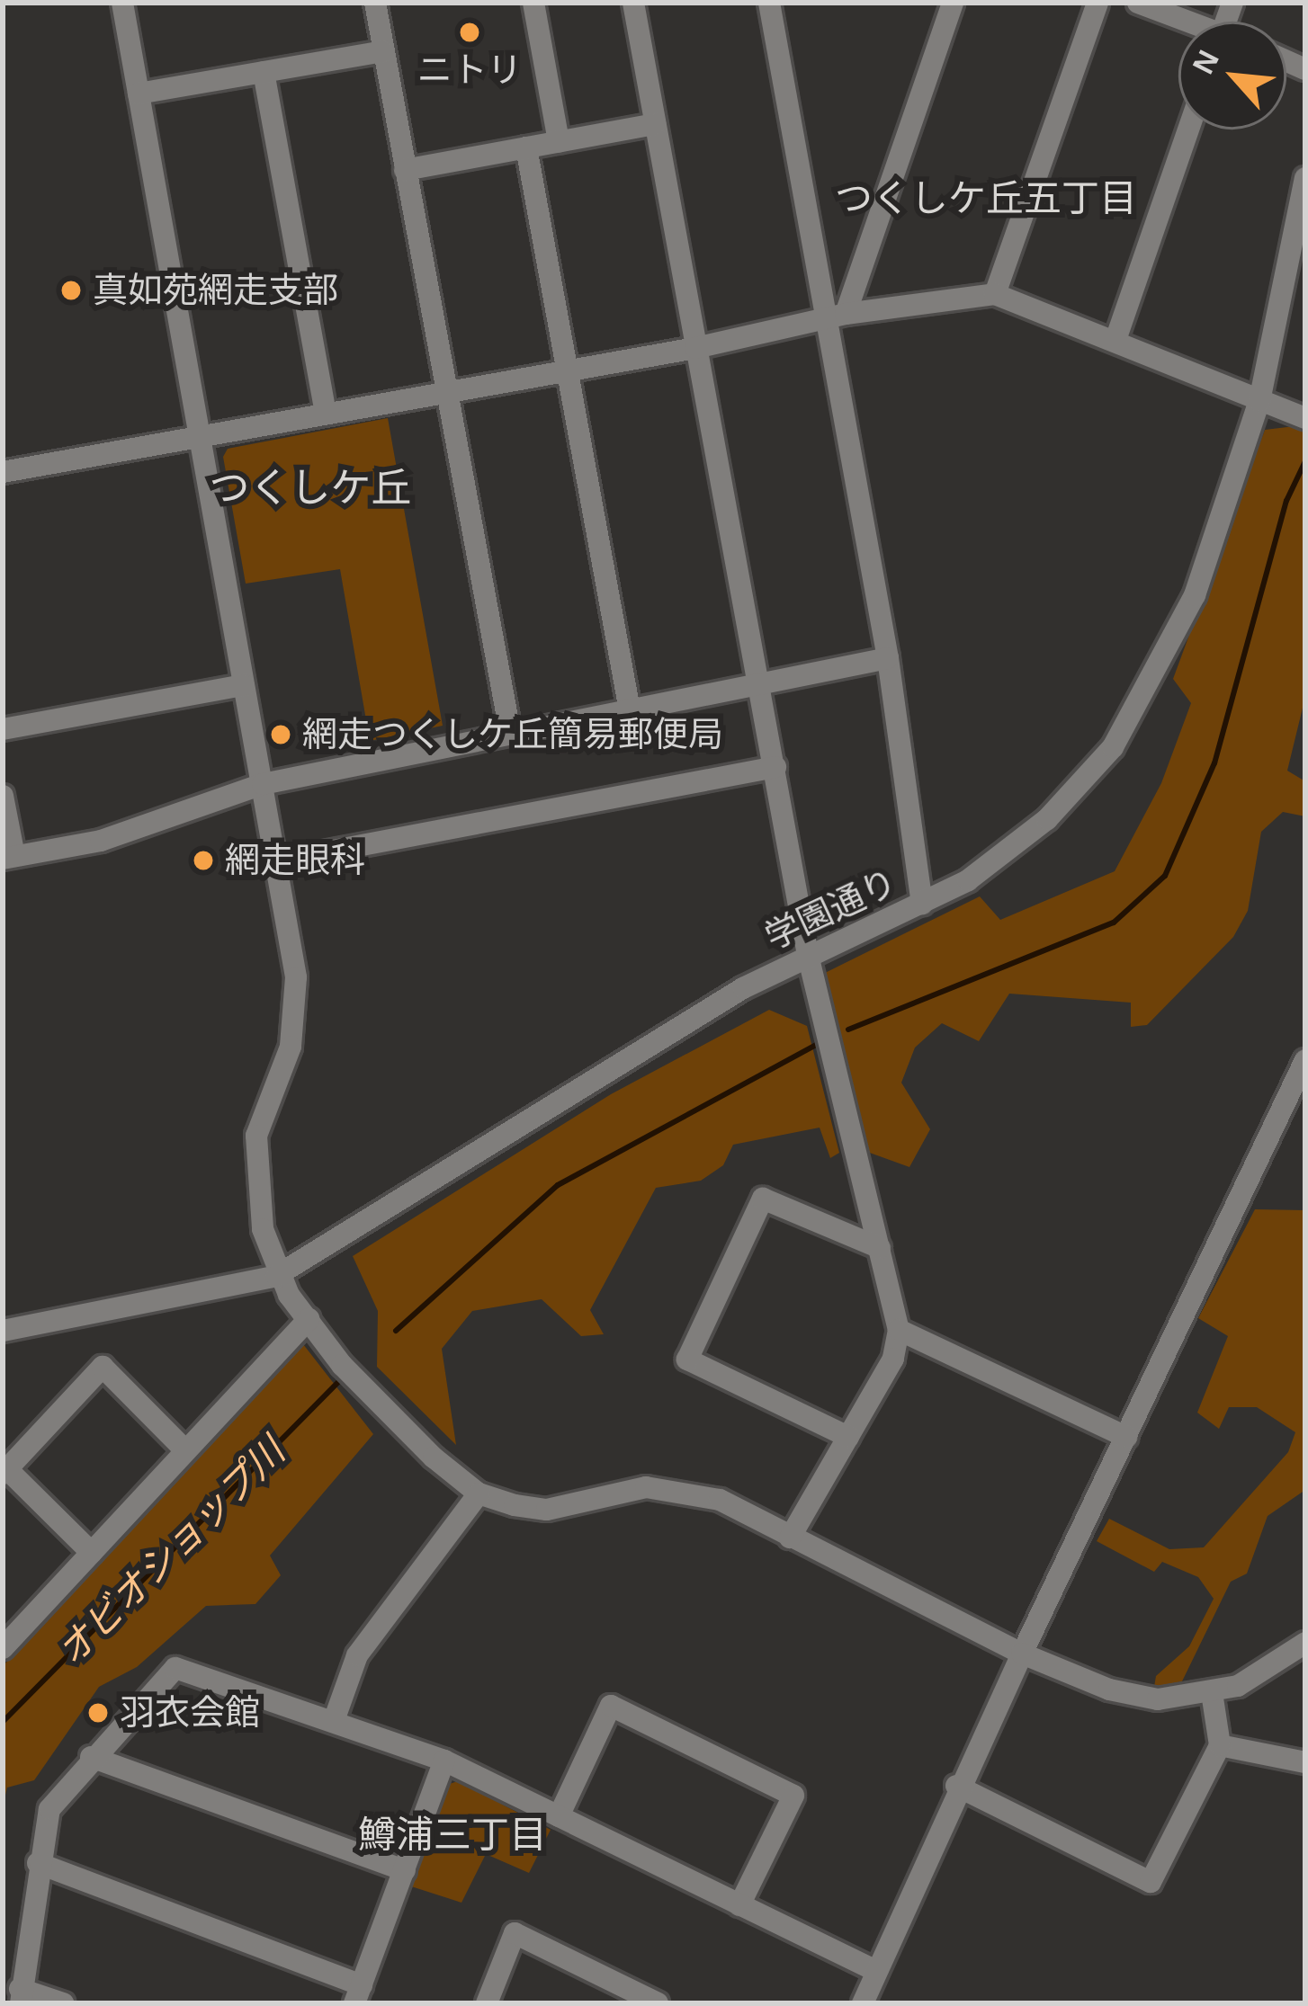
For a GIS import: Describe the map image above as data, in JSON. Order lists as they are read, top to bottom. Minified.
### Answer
{"streets":{"street":["学園通り"]},"districts":["つくしケ丘五丁目","つくしケ丘","鱒浦三丁目"],"water":["オビオショップ川"],"places":["ニトリ","真如苑網走支部","網走つくしケ丘簡易郵便局","網走眼科","羽衣会館"],"north":"top left"}
